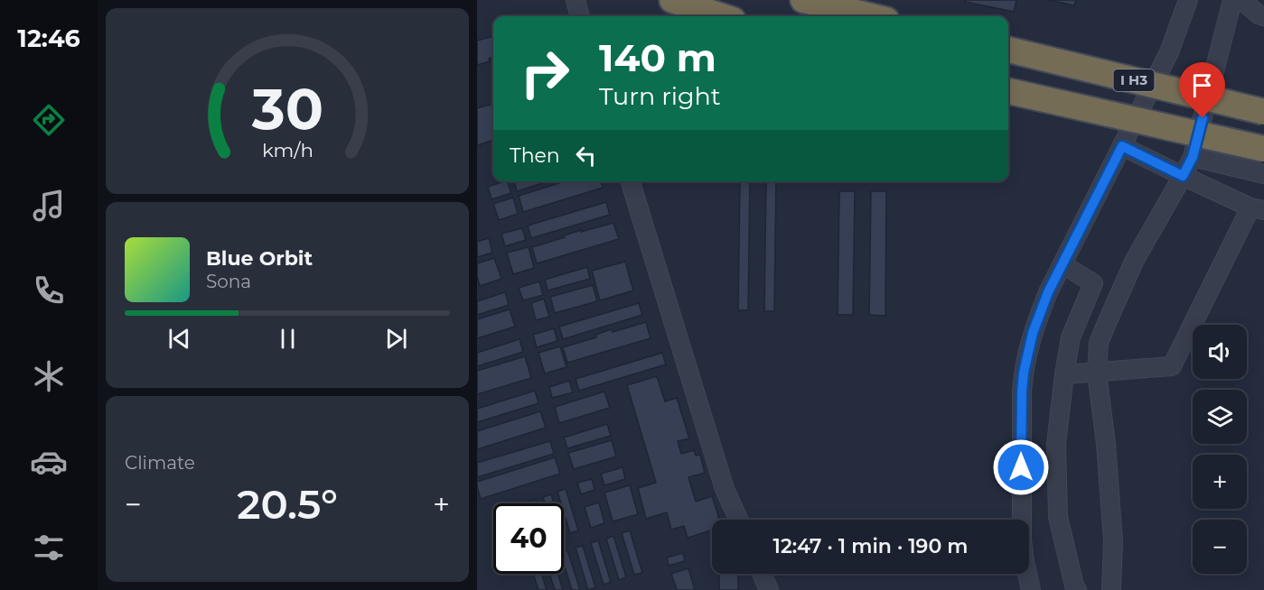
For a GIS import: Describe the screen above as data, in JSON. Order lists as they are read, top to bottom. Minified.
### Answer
{"streets":{"highway":["I H3"]},"page":{"tabs":"12:46","turn":["140 m","Turn right"],"then":"Then","song":["Blue Orbit","Sona"],"map_buttons":["+","−"],"tile":"Climate","heat":["−","20.5°","+"],"limit":"40","trip":"12:47 · 1 min · 190 m","gauge":["30","km/h"]}}
